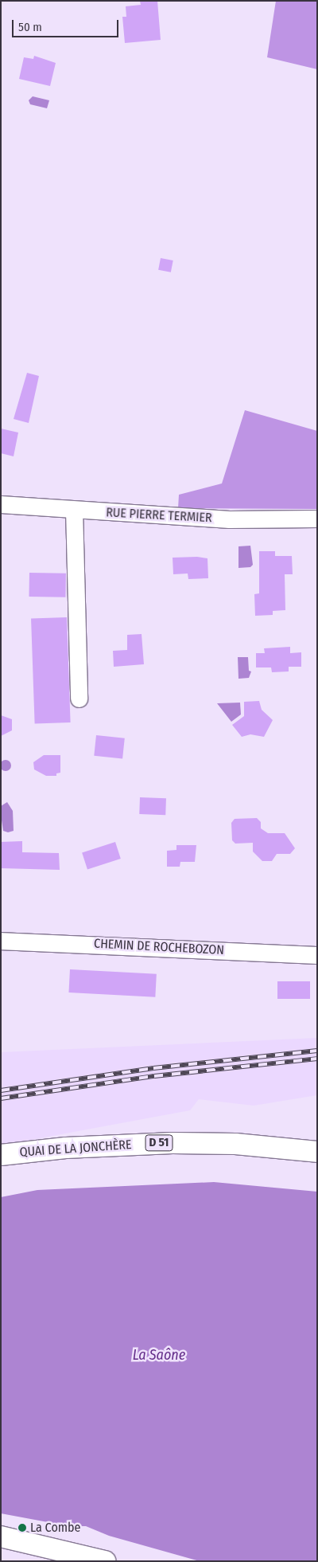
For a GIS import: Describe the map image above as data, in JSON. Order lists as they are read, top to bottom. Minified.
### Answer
{"streets":{"main road":["D 51","QUAI DE LA JONCHÈRE"],"street":["RUE PIERRE TERMIER","CHEMIN DE ROCHEBOZON"]},"water":["La Saône"],"places":["La Combe"],"scale_bar":"50 m"}
